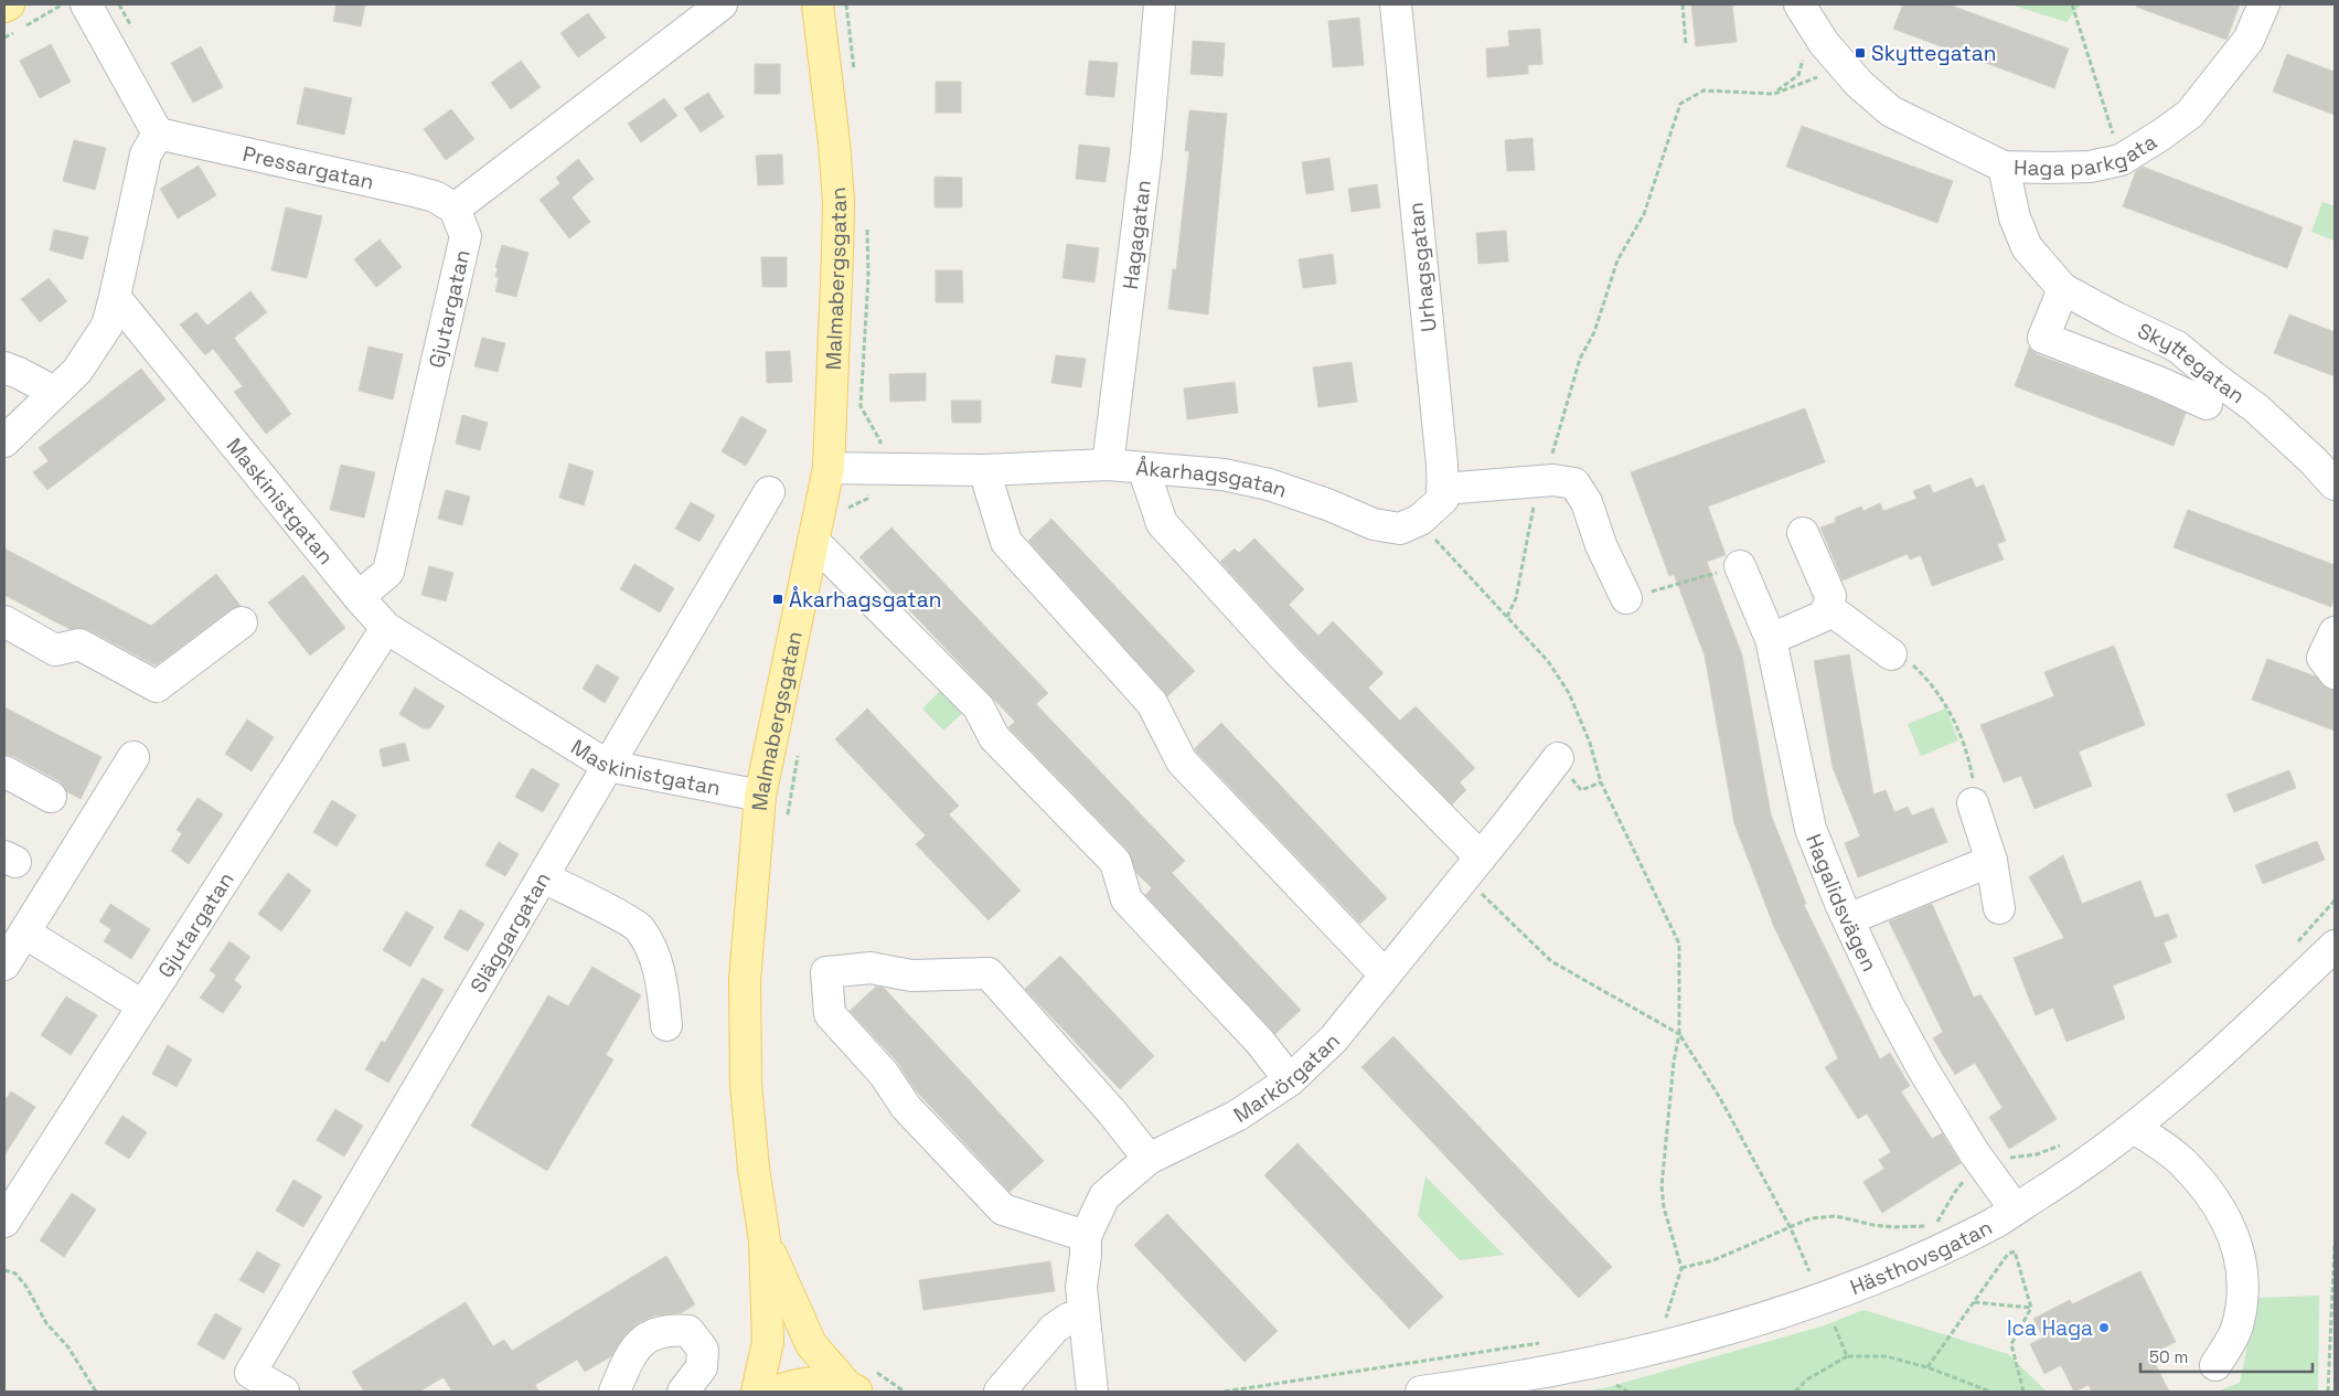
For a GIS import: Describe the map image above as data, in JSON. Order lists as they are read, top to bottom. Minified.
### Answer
{"streets":{"main road":["Malmabergsgatan"],"street":["Haga parkgata","Pressargatan","Hagagatan","Urhagsgatan","Gjutargatan","Skyttegatan","Åkarhagsgatan","Maskinistgatan","Hagalidsvägen","Släggargatan","Markörgatan","Hästhovsgatan"]},"crossings":[["Haga parkgata","Skyttegatan"],["Pressargatan","Gjutargatan"],["Hagagatan","Åkarhagsgatan"],["Malmabergsgatan","Åkarhagsgatan"],["Malmabergsgatan","Maskinistgatan"],["Gjutargatan","Maskinistgatan"],["Maskinistgatan","Släggargatan"],["Hagalidsvägen","Hästhovsgatan"]],"places":{"transit":["Skyttegatan","Åkarhagsgatan"],"other":["Ica Haga"]},"scale_bar":"50 m"}
